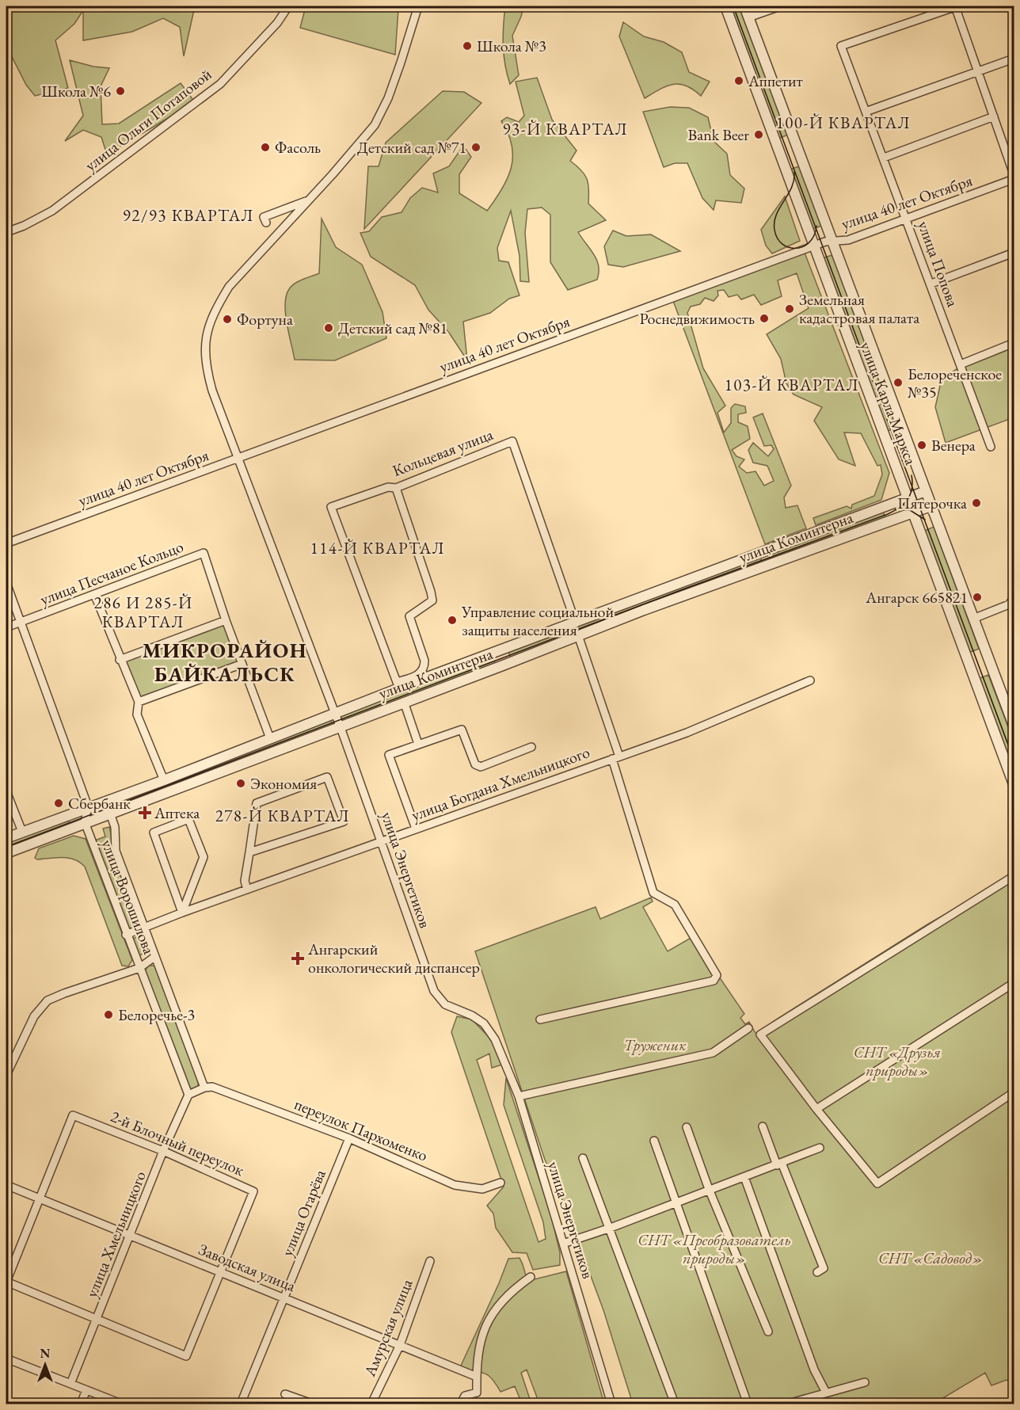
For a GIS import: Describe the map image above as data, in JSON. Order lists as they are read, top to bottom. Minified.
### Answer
{"streets":{"street":["улица Ольги Потаповой","улица 40 лет Октября","улица Попова","улица Карла Маркса","Кольцевая улица","улица Коминтерна","улица Песчаное Кольцо","улица Богдана Хмельницкого","улица Энергетиков","улица Ворошилова","переулок Пархоменко","2-й Блочный переулок","улица Огарёва","улица Хмельницкого","Заводская улица","Амурская улица"]},"crossings":[["улица 40 лет Октября","улица Попова"],["улица 40 лет Октября","улица Карла Маркса"],["улица 40 лет Октября","улица Энергетиков"],["улица Карла Маркса","улица Коминтерна"],["Кольцевая улица","улица Коминтерна"],["улица Коминтерна","улица Песчаное Кольцо"],["улица Коминтерна","улица Энергетиков"],["улица Коминтерна","улица Ворошилова"],["улица Богдана Хмельницкого","улица Энергетиков"],["улица Богдана Хмельницкого","улица Ворошилова"],["улица Ворошилова","переулок Пархоменко"],["переулок Пархоменко","улица Огарёва"],["2-й Блочный переулок","улица Хмельницкого"],["2-й Блочный переулок","Заводская улица"],["улица Огарёва","Заводская улица"],["улица Хмельницкого","Заводская улица"],["Заводская улица","Амурская улица"]],"districts":["100-Й КВАРТАЛ","93-Й КВАРТАЛ","92/93 КВАРТАЛ","103-Й КВАРТАЛ","114-Й КВАРТАЛ","286 И 285-Й КВАРТАЛ","МИКРОРАЙОН БАЙКАЛЬСК","278-Й КВАРТАЛ"],"parks":["Труженик","СНТ «Друзья природы»","СНТ «Преобразователь природы»","СНТ «Садовод»"],"places":{"other":["Школа №3","Аппетит","Школа №6","Bank Beer","Фасоль","Детский сад №71","Земельная кадастровая палата","Роснедвижимость","Фортуна","Детский сад №81","Белореченское №35","Венера","Пятерочка","Ангарск 665821","Управление социальной защиты населения","Экономия","Сбербанк","Белоречье-3"],"health":["Аптека","Ангарский онкологический диспансер"]},"north":"top"}
